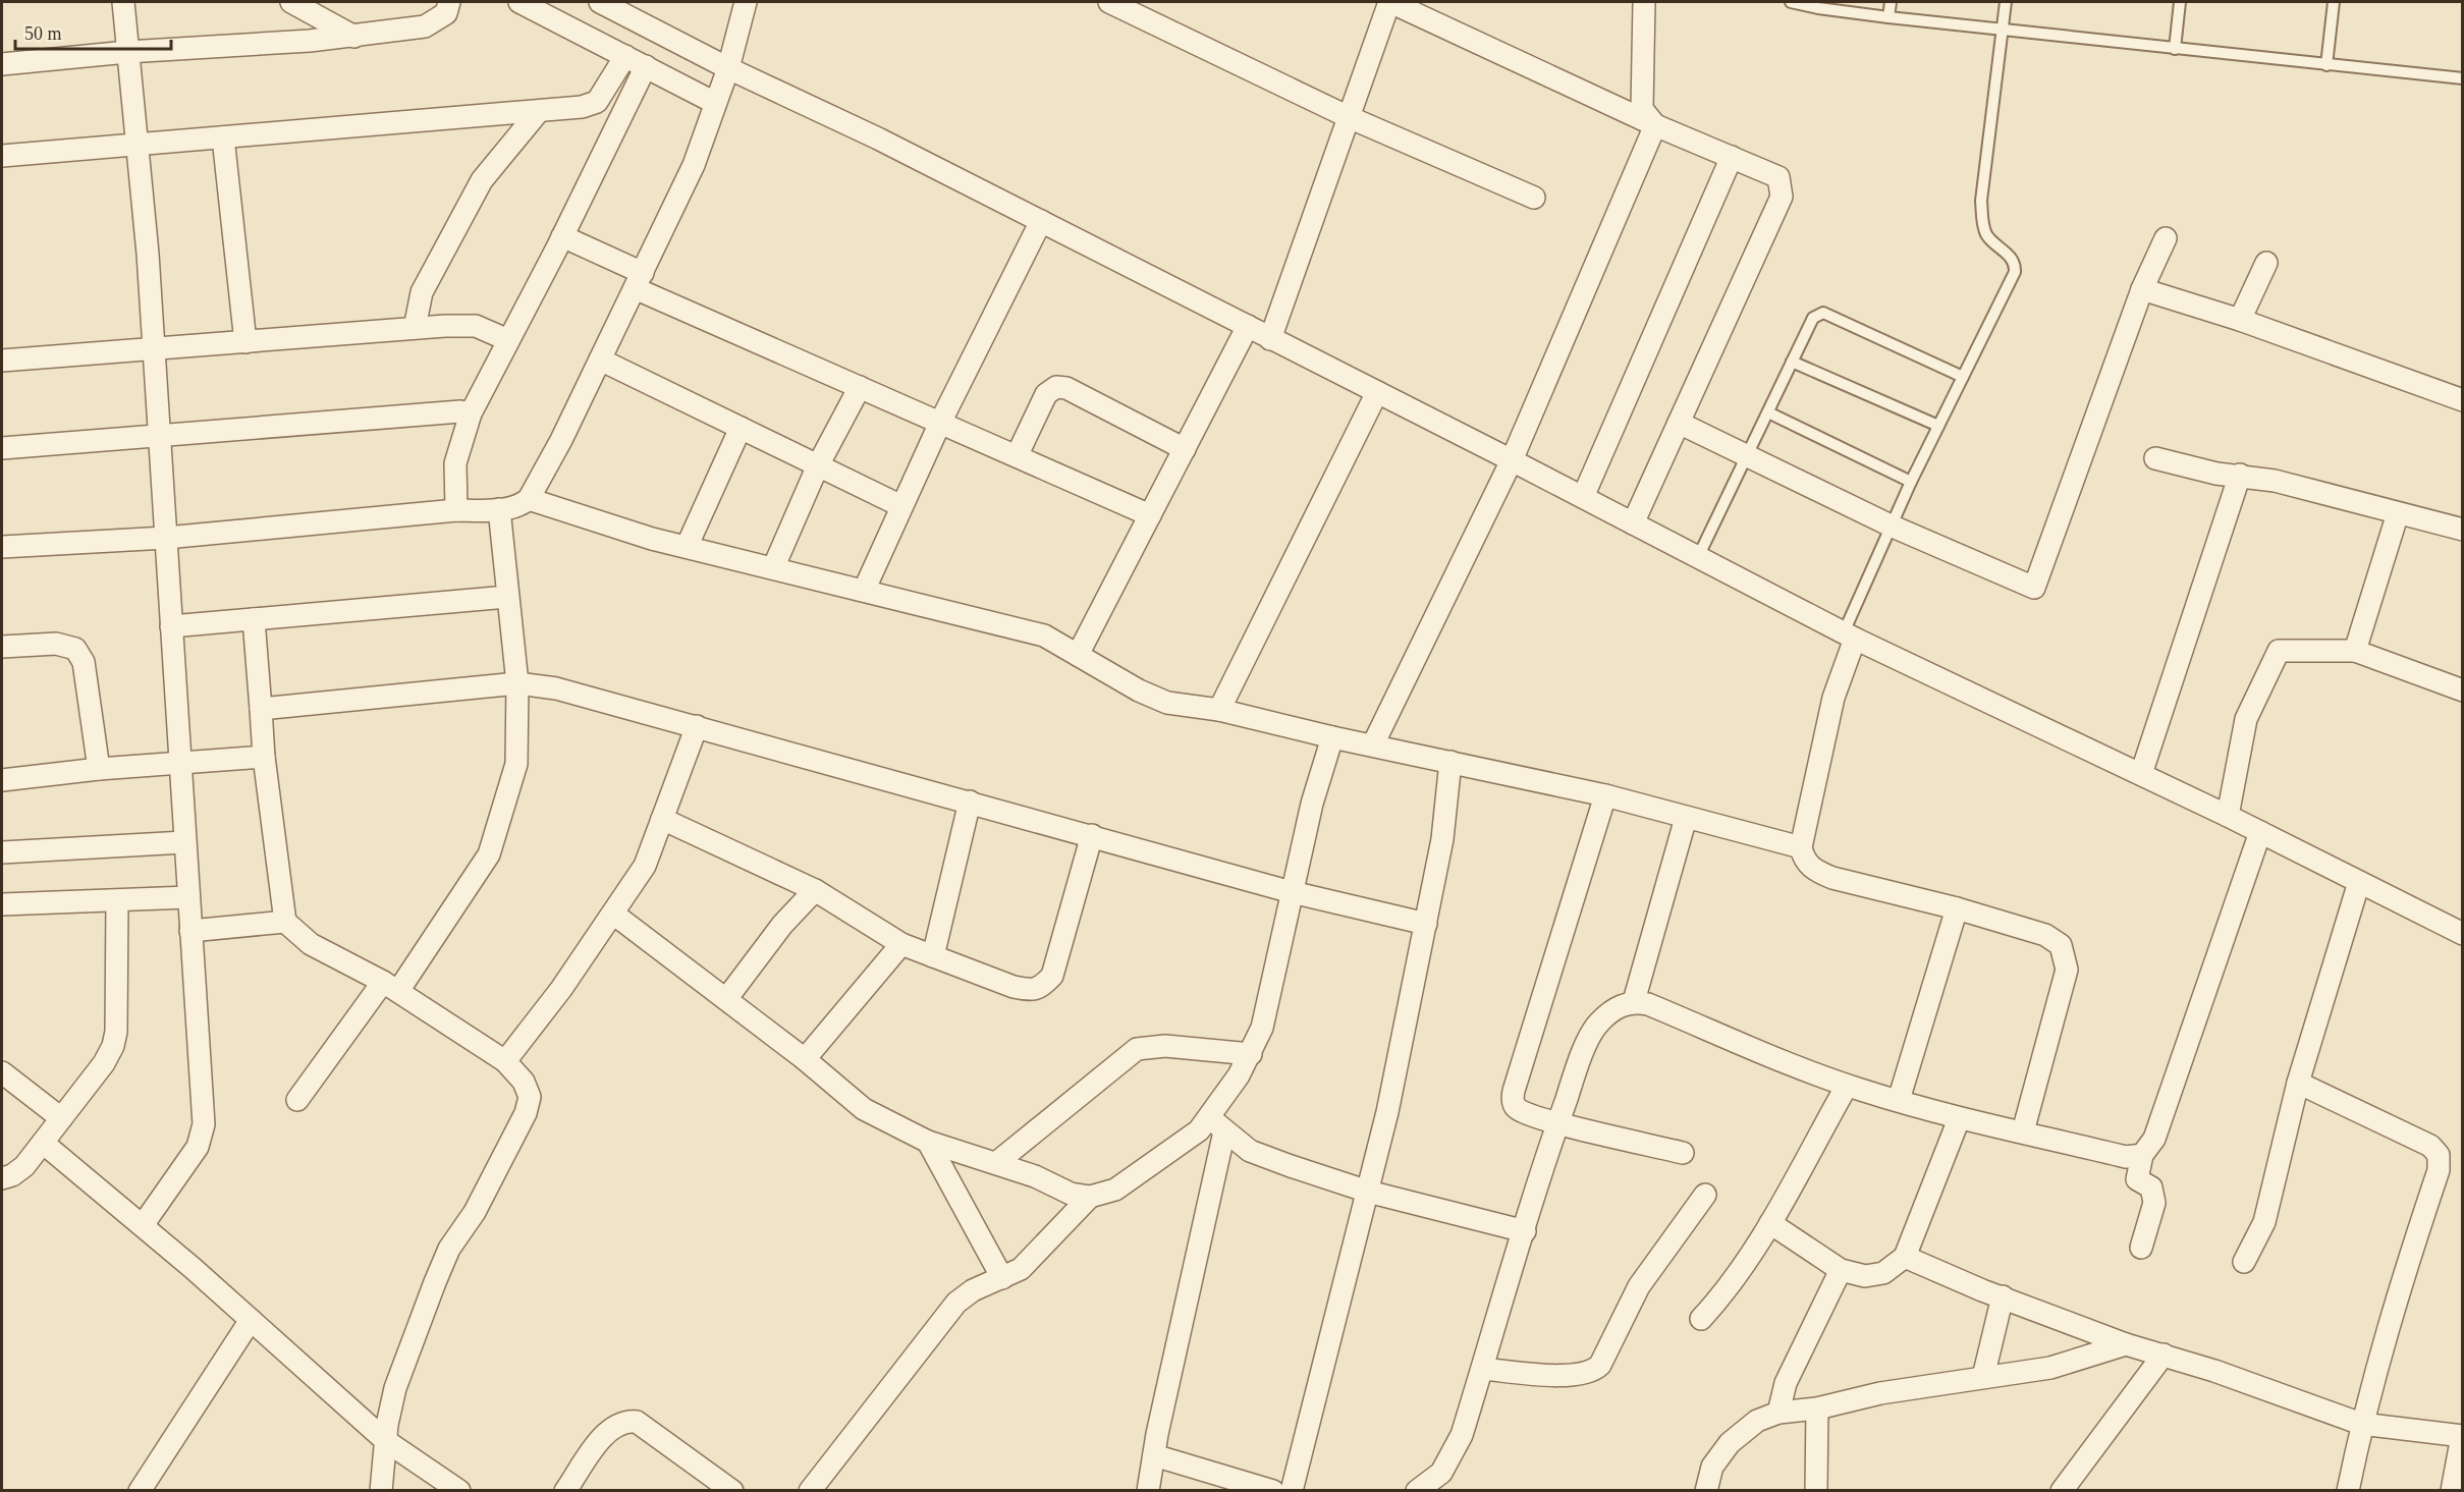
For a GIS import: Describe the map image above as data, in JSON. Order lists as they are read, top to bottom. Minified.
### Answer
{"scale_bar":"50 m"}
